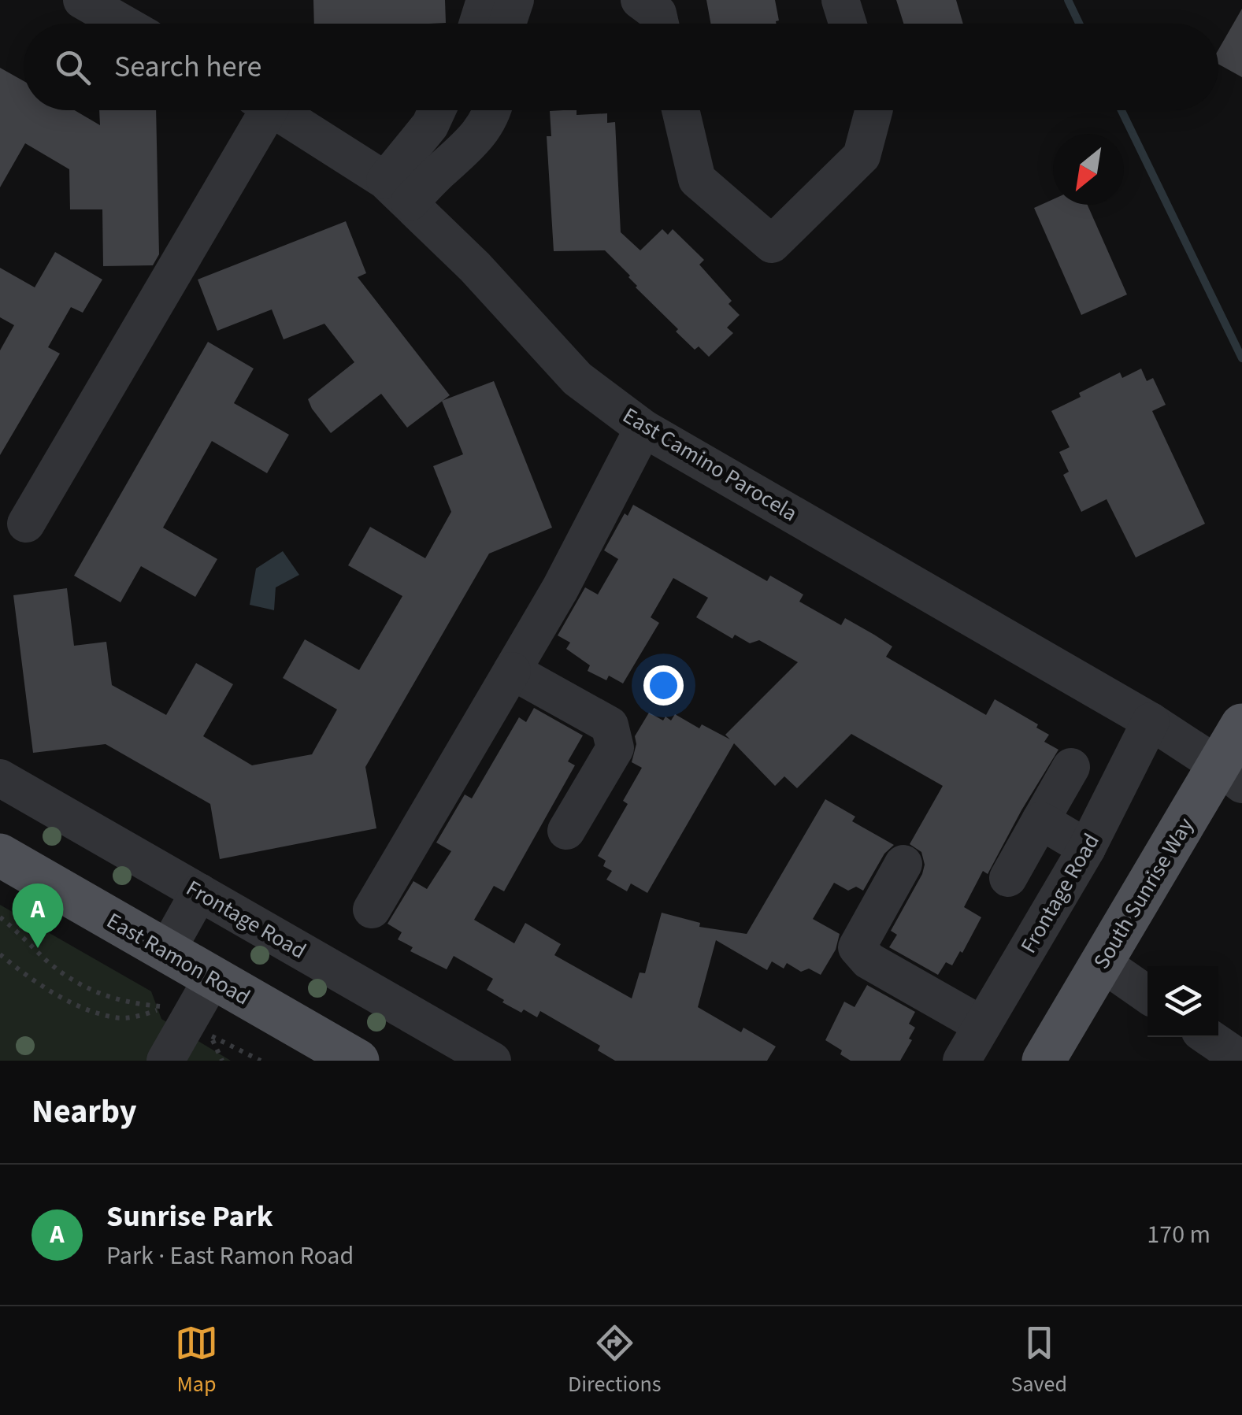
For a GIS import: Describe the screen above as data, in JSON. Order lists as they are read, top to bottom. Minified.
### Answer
{"streets":{"main road":["South Sunrise Way","East Ramon Road"],"street":["East Camino Parocela","Frontage Road"]},"crossings":[["East Camino Parocela","Frontage Road"],["East Camino Parocela","South Sunrise Way"]],"north":"bottom left","page":{"search":"Search here","pins":"A","heading":"Nearby","list":[{"mark":"A","name":"Sunrise Park","note":"Park · East Ramon Road","value":"170 m"}],"nav":["Map","Directions","Saved"]}}
